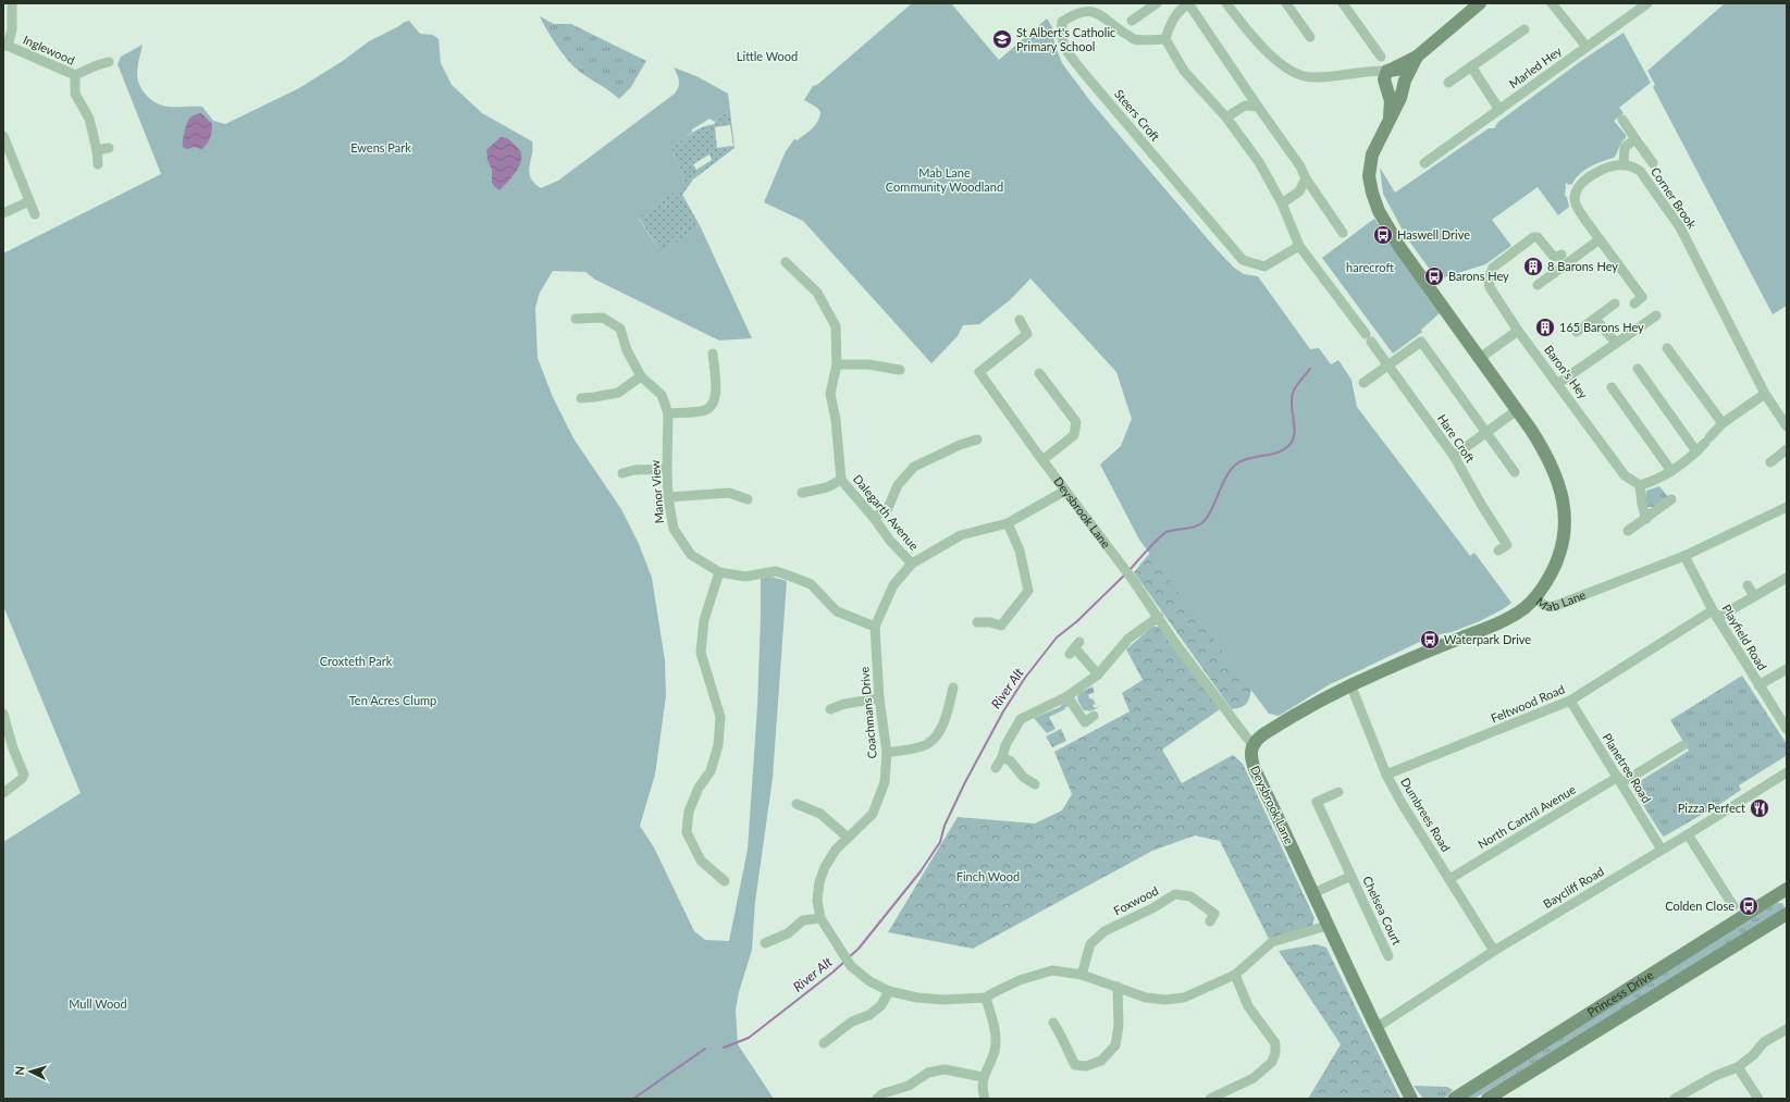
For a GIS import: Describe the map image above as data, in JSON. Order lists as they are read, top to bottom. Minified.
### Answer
{"streets":{"street":["Inglewood","Marled Hey","Steers Croft","Corner Brook","Baron's Hey","Hare Croft","Manor View","Dalegarth Avenue","Deysbrook Lane","Mab Lane","Playfield Road","Feltwood Road","Coachmans Drive","Planetree Road","Dumbrees Road","North Cantril Avenue","Baycliff Road","Foxwood","Chelsea Court","Princess Drive"]},"crossings":[["Steers Croft","Hare Croft"],["Manor View","Coachmans Drive"],["Dalegarth Avenue","Coachmans Drive"],["Deysbrook Lane","Mab Lane"],["Deysbrook Lane","Coachmans Drive"],["Deysbrook Lane","Baycliff Road"],["Deysbrook Lane","Chelsea Court"],["Mab Lane","Playfield Road"],["Mab Lane","Dumbrees Road"],["Playfield Road","Feltwood Road"],["Feltwood Road","Planetree Road"],["Feltwood Road","Dumbrees Road"],["Coachmans Drive","Foxwood"],["Planetree Road","North Cantril Avenue"],["Planetree Road","Baycliff Road"],["Dumbrees Road","North Cantril Avenue"],["Dumbrees Road","Baycliff Road"]],"water":["River Alt"],"parks":["Little Wood","Ewens Park","Mab Lane Community Woodland","harecroft","Croxteth Park","Ten Acres Clump","Finch Wood","Mull Wood"],"places":{"school or university":["St Albert's Catholic Primary School"],"bus stop":["Haswell Drive","Barons Hey","Waterpark Drive","Colden Close"],"building":["8 Barons Hey","165 Barons Hey"],"restaurant":["Pizza Perfect"]},"north":"left"}
